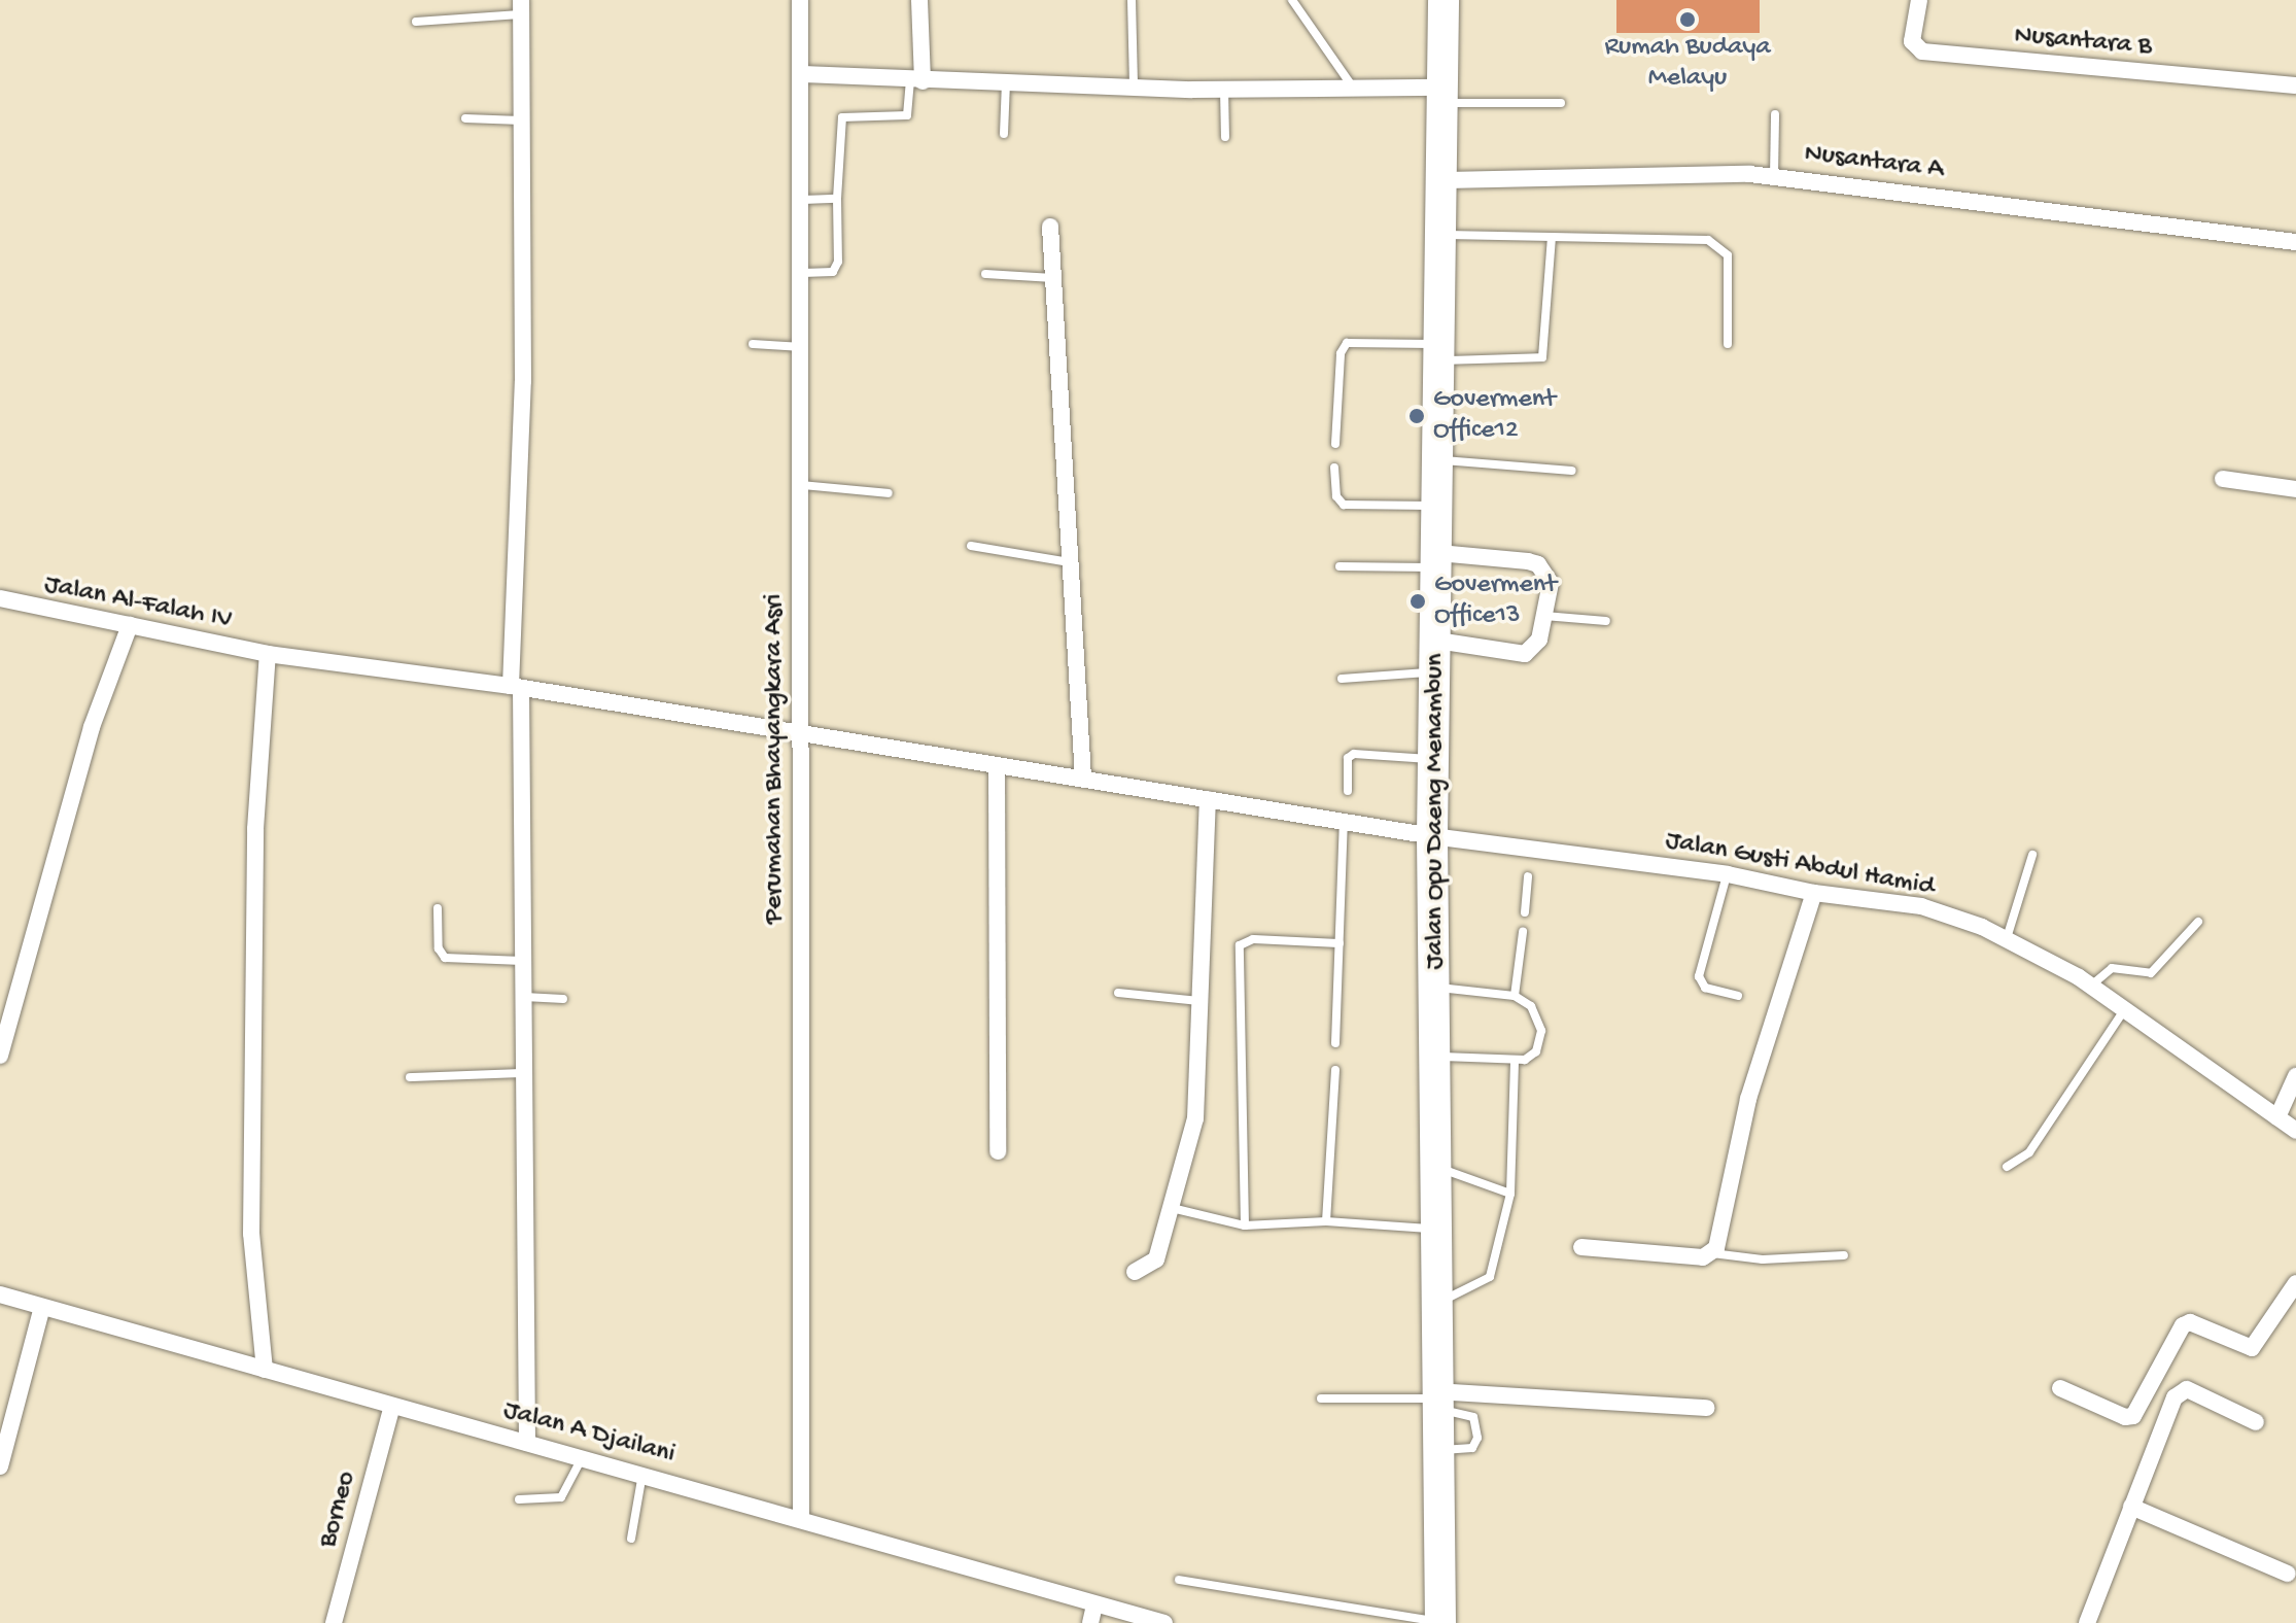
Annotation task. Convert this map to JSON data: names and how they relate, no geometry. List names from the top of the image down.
{
  "streets": {
    "highway": ["Jalan Opu Daeng Menambun"],
    "street": [
      "Nusantara B",
      "Nusantara A",
      "Jalan Al-Falah IV",
      "Perumahan Bhayangkara Asri",
      "Jalan Gusti Abdul Hamid",
      "Jalan A Djailani",
      "Borneo"
    ]
  },
  "crossings": [
    ["Nusantara A", "Jalan Opu Daeng Menambun"],
    ["Jalan Al-Falah IV", "Perumahan Bhayangkara Asri"],
    ["Jalan Al-Falah IV", "Jalan Gusti Abdul Hamid"],
    ["Perumahan Bhayangkara Asri", "Jalan Gusti Abdul Hamid"],
    ["Perumahan Bhayangkara Asri", "Jalan A Djailani"],
    ["Jalan Opu Daeng Menambun", "Jalan Gusti Abdul Hamid"],
    ["Jalan A Djailani", "Borneo"]
  ],
  "places": ["Rumah Budaya Melayu", "Goverment Office12", "Goverment Office13"]
}
